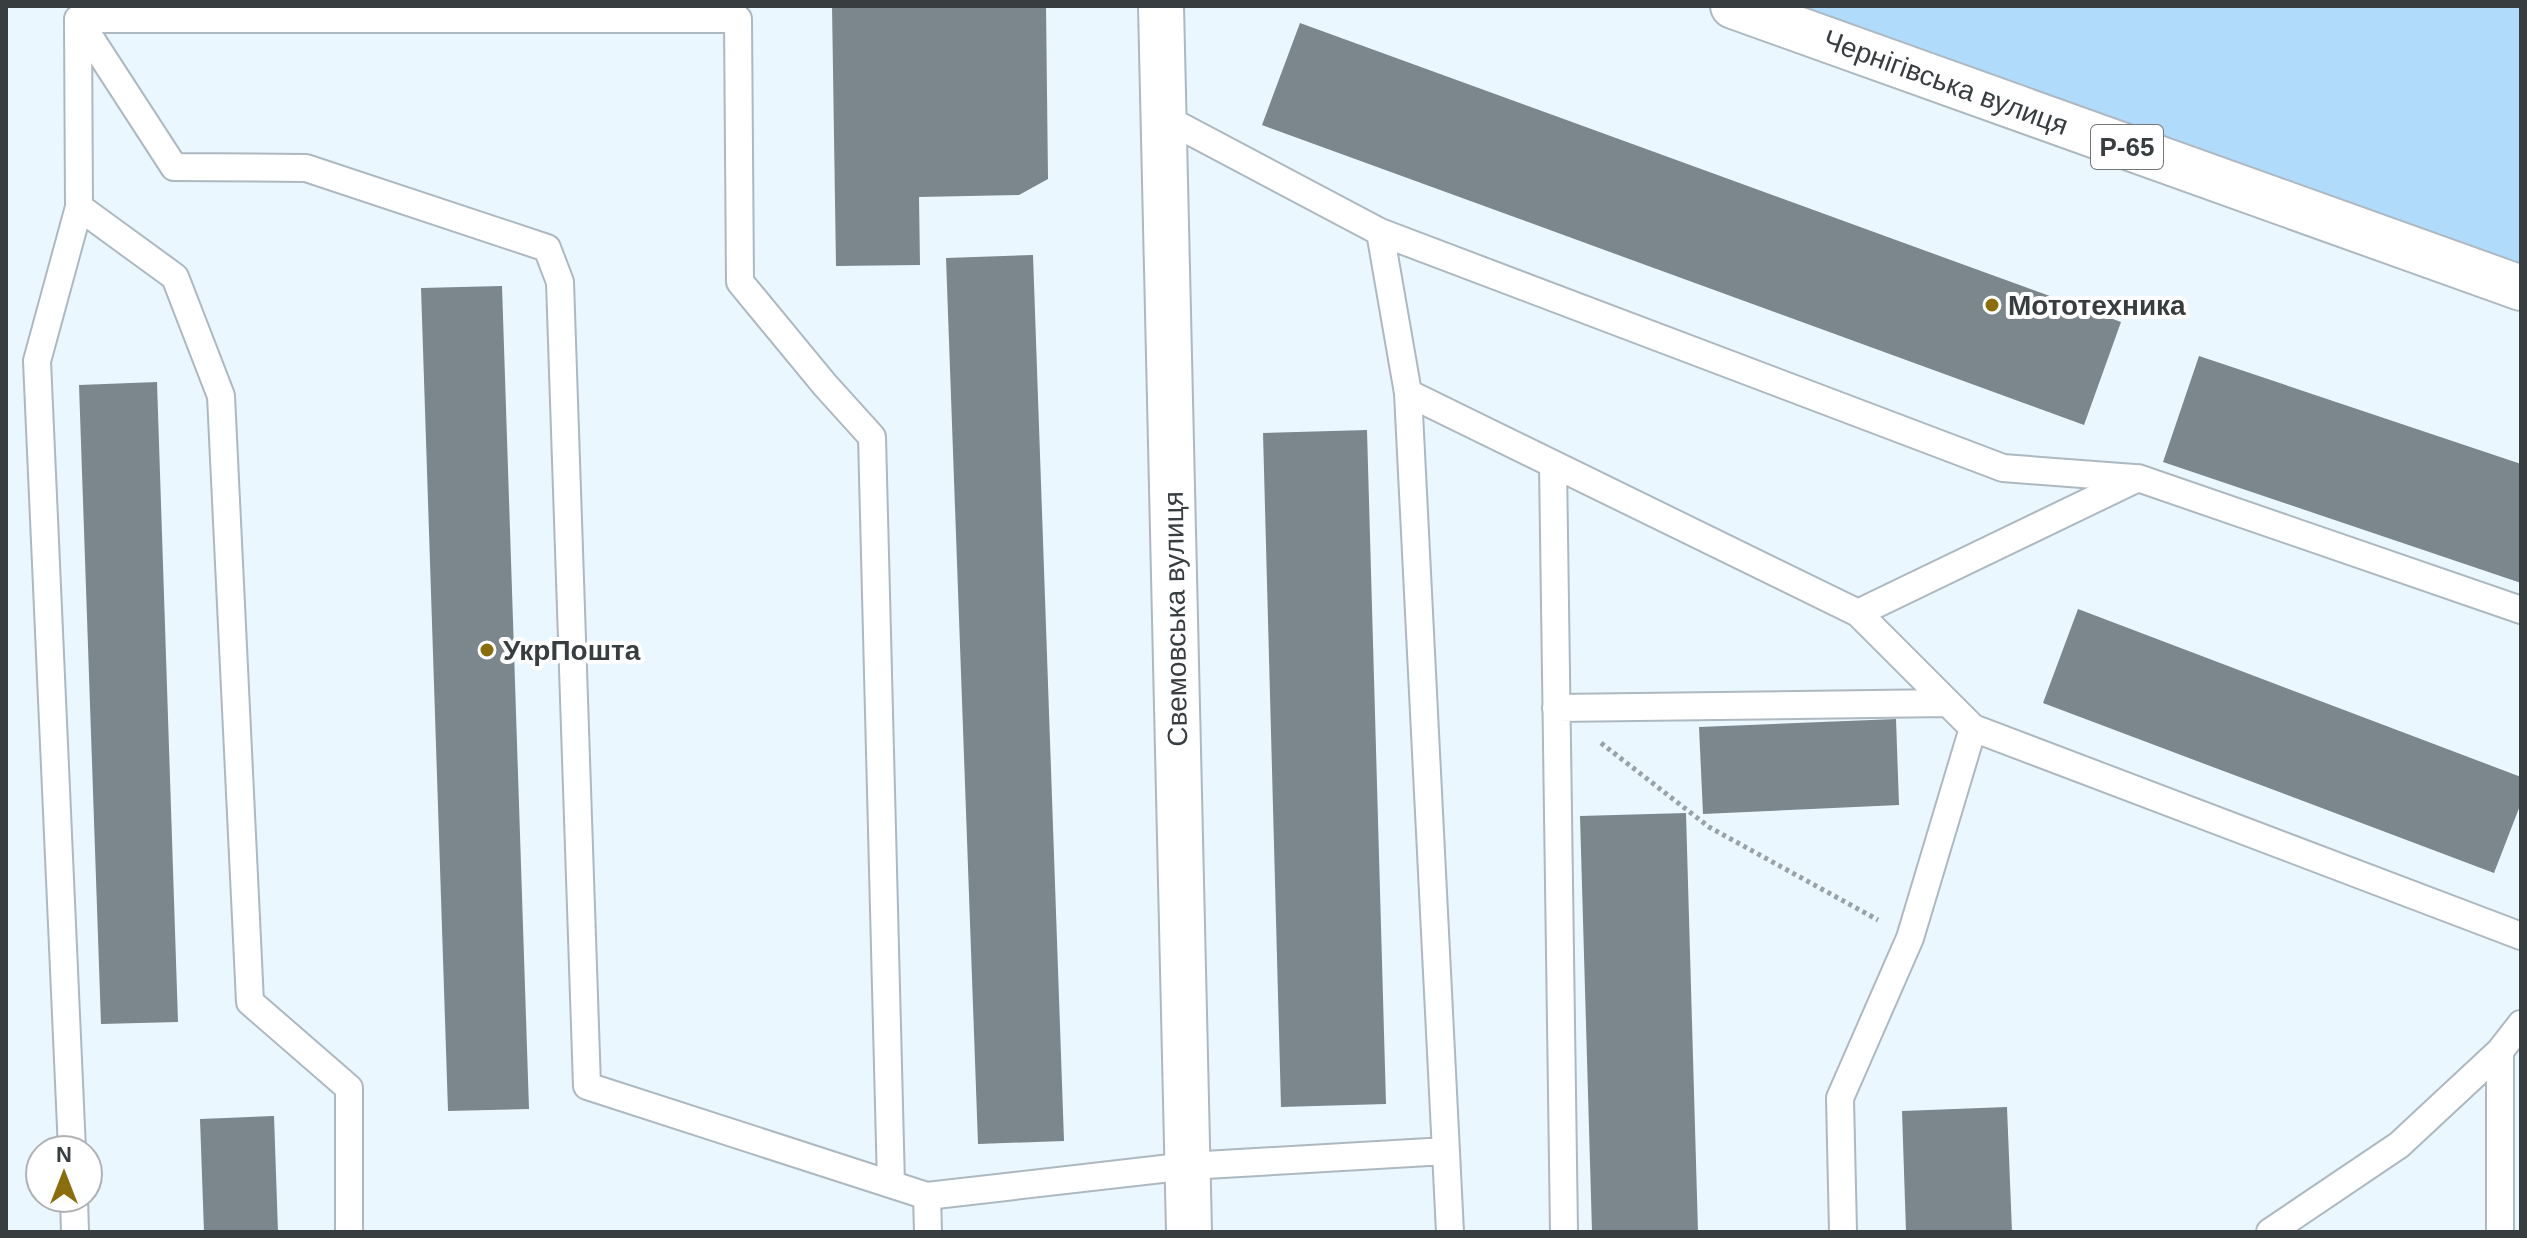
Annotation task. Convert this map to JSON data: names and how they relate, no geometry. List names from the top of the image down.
{
  "streets": {
    "street": ["Чернігівська вулиця", "Р-65", "Свемовська вулиця"]
  },
  "places": ["Мототехника", "УкрПошта"],
  "north": "top"
}
